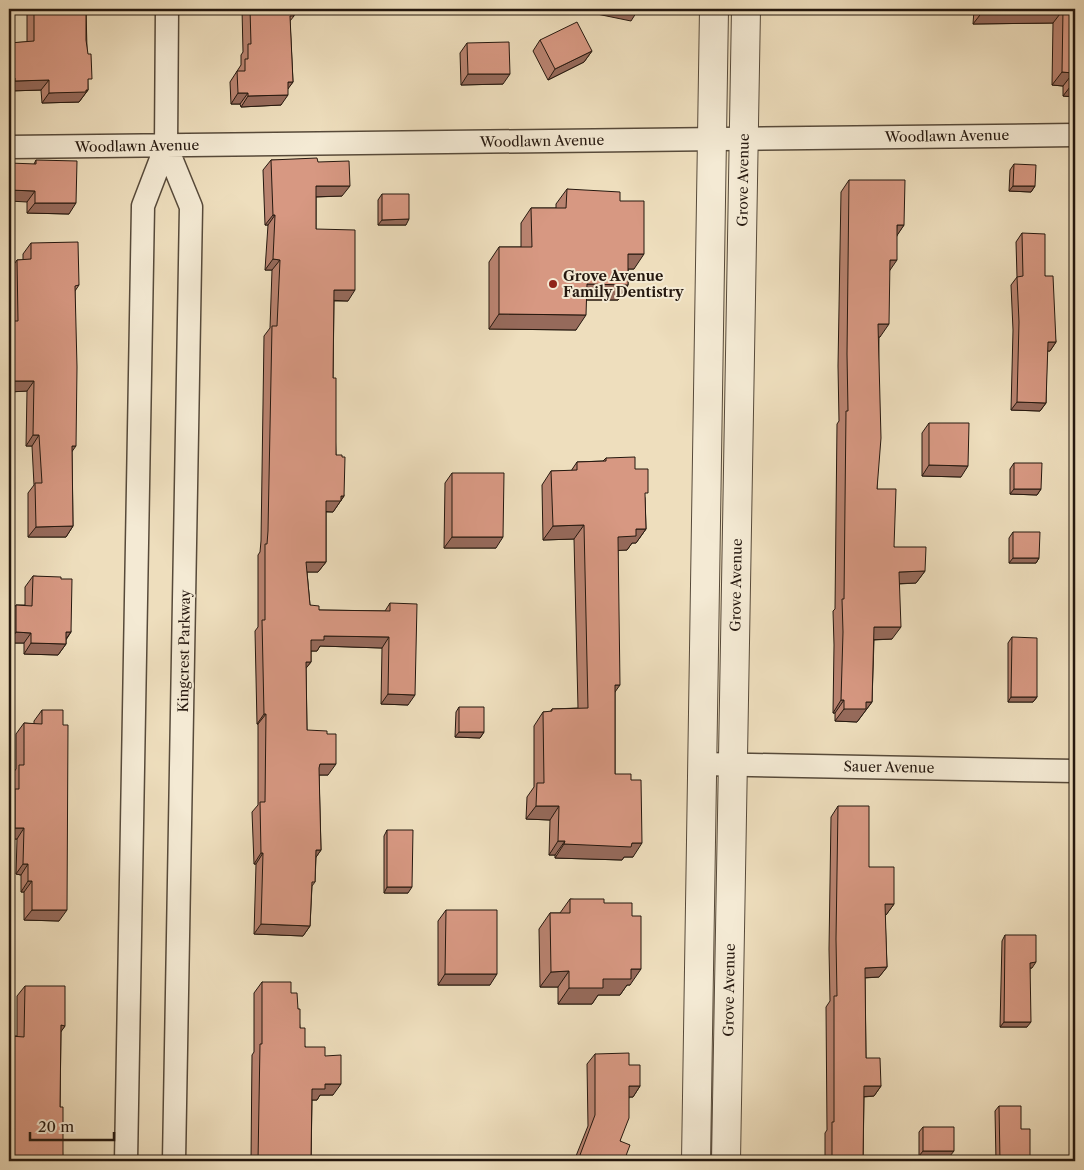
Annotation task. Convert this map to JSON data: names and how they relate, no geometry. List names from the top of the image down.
{
  "streets": {
    "street": [
      "Woodlawn Avenue",
      "Grove Avenue",
      "Kingcrest Parkway",
      "Sauer Avenue"
    ]
  },
  "crossings": [
    ["Woodlawn Avenue", "Grove Avenue"],
    ["Woodlawn Avenue", "Kingcrest Parkway"],
    ["Grove Avenue", "Sauer Avenue"]
  ],
  "places": ["Grove Avenue Family Dentistry"],
  "scale_bar": "20 m"
}
